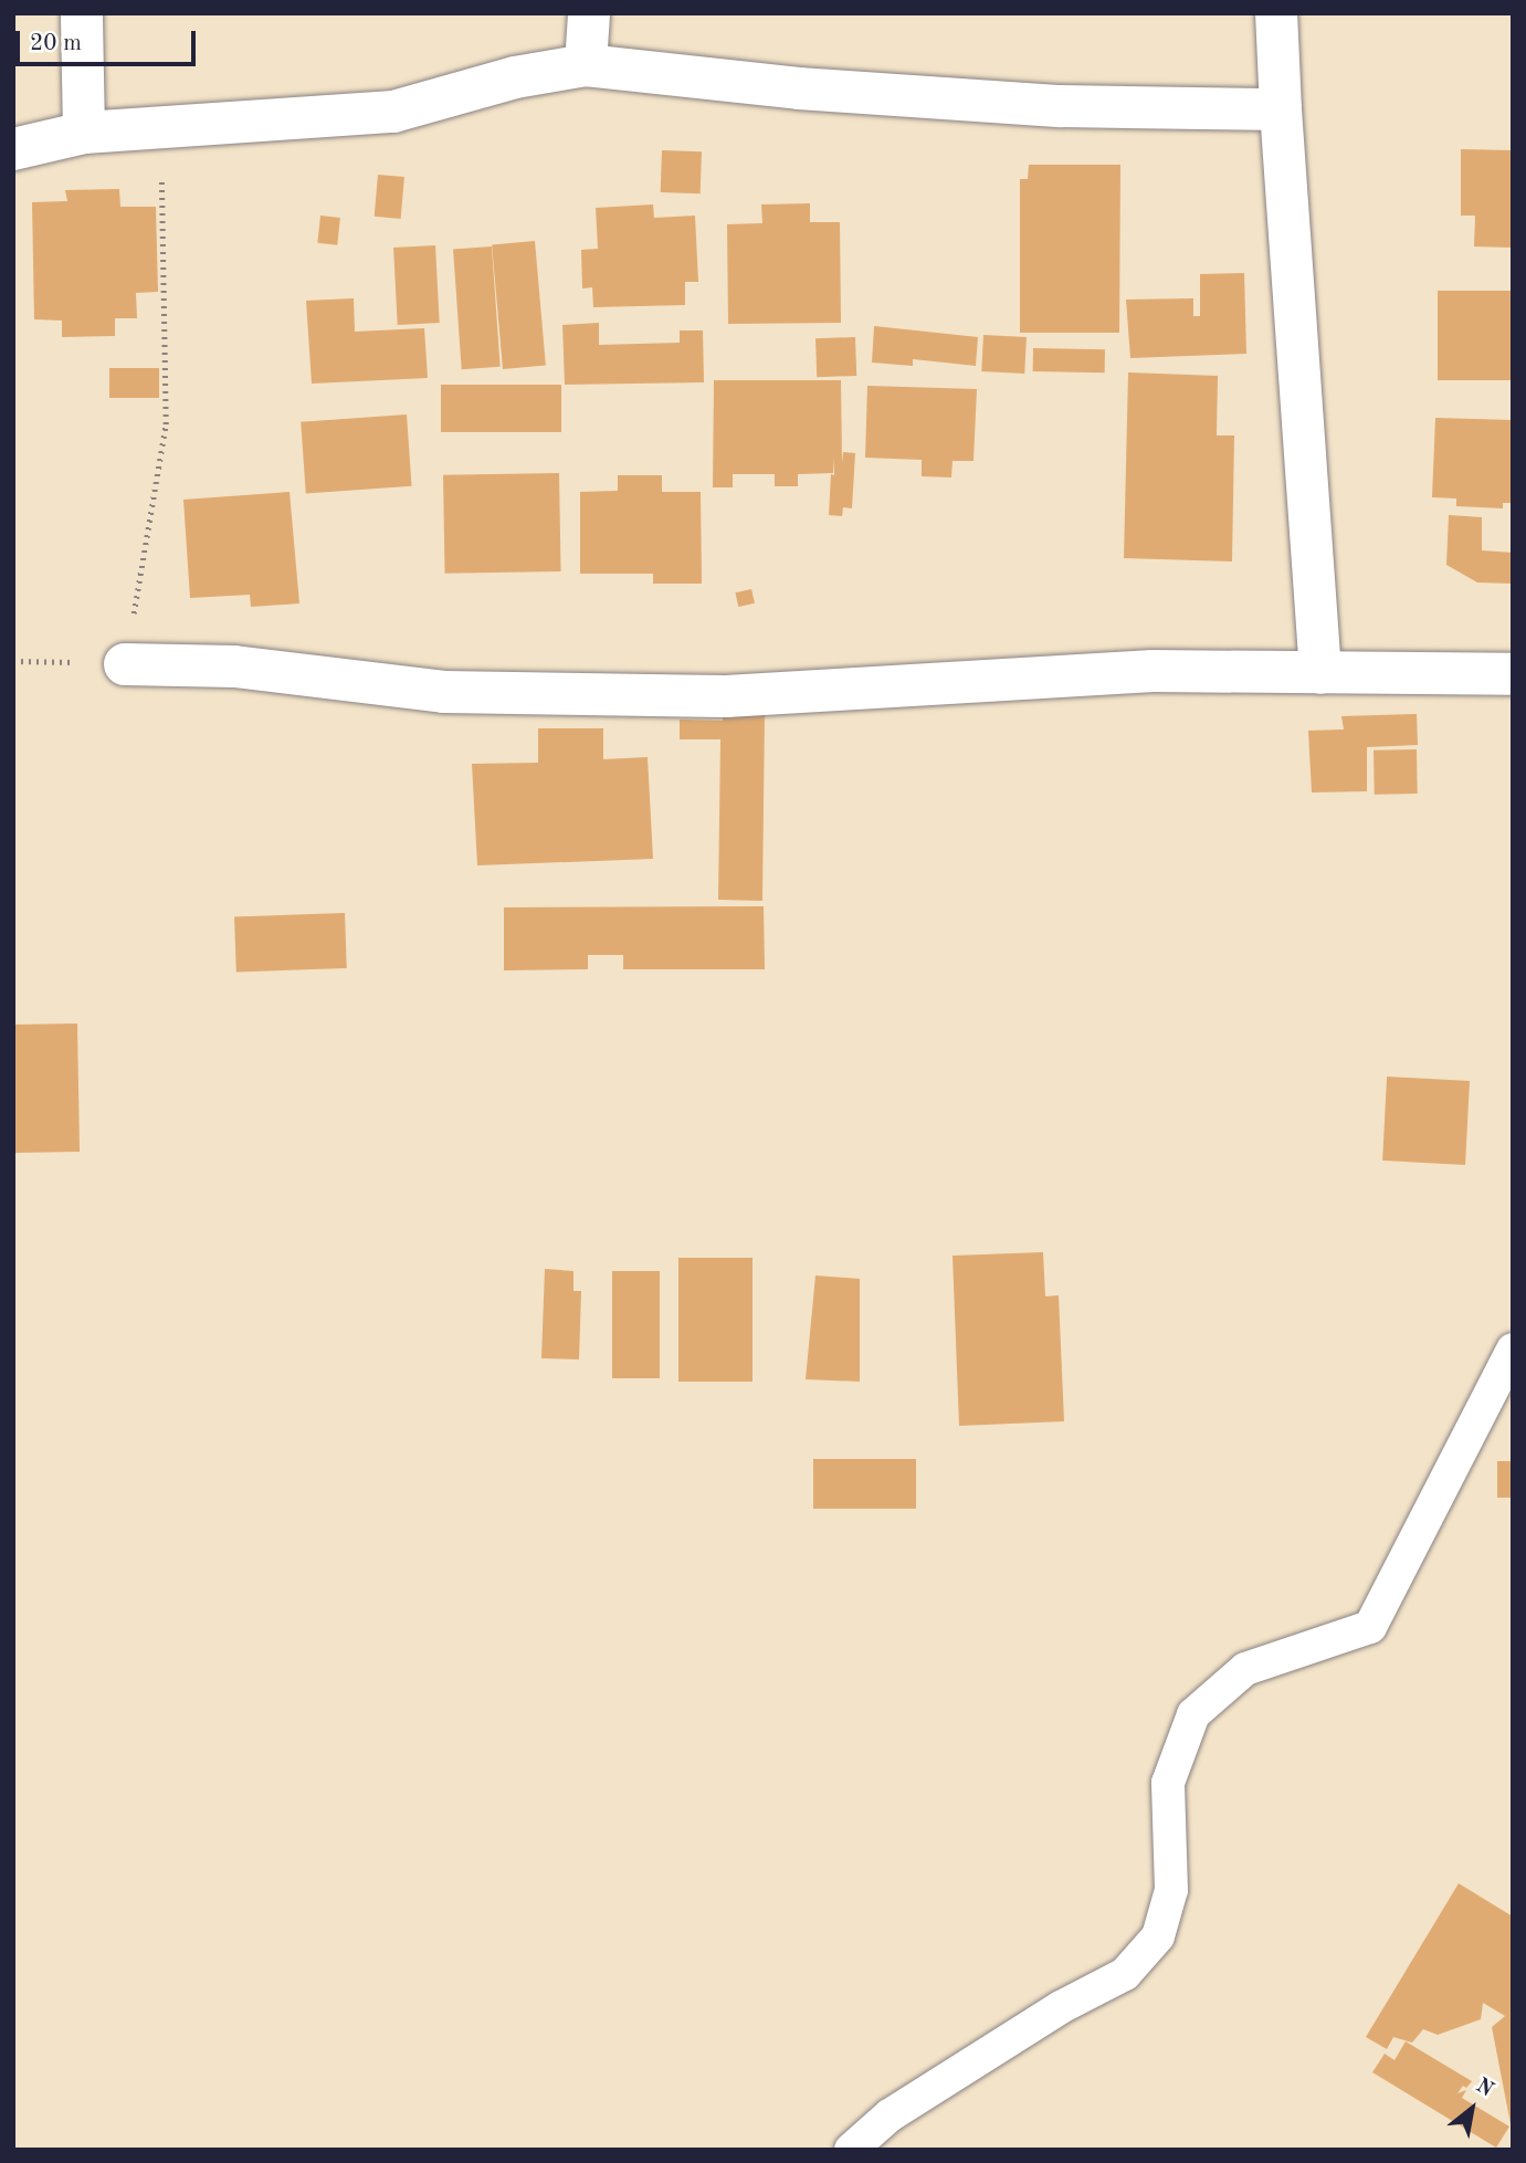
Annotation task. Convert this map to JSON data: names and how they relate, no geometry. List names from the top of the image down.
{
  "scale_bar": "20 m",
  "north": "top right"
}
